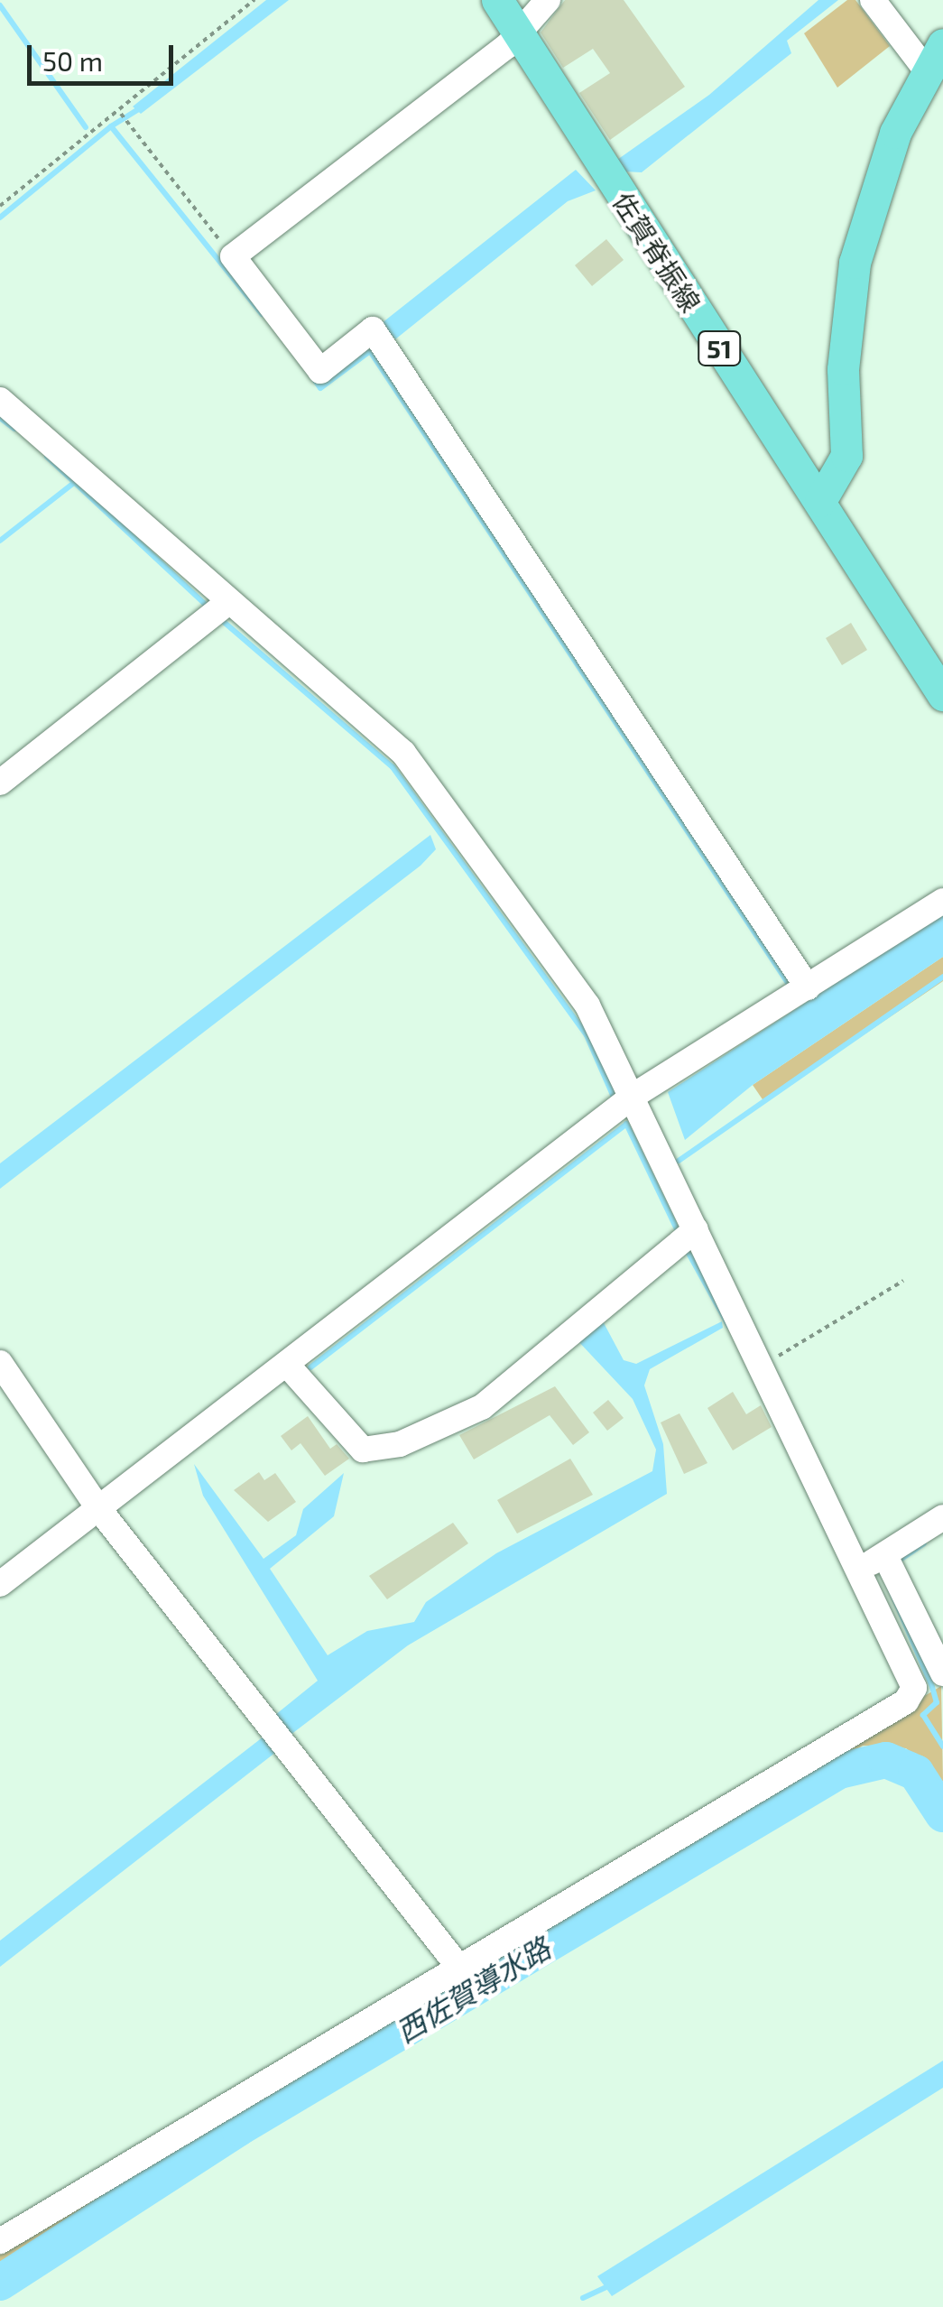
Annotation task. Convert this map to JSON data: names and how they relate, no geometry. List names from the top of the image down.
{
  "streets": {
    "main road": ["佐賀脊振線", "51"]
  },
  "water": ["西佐賀導水路"],
  "scale_bar": "50 m"
}
